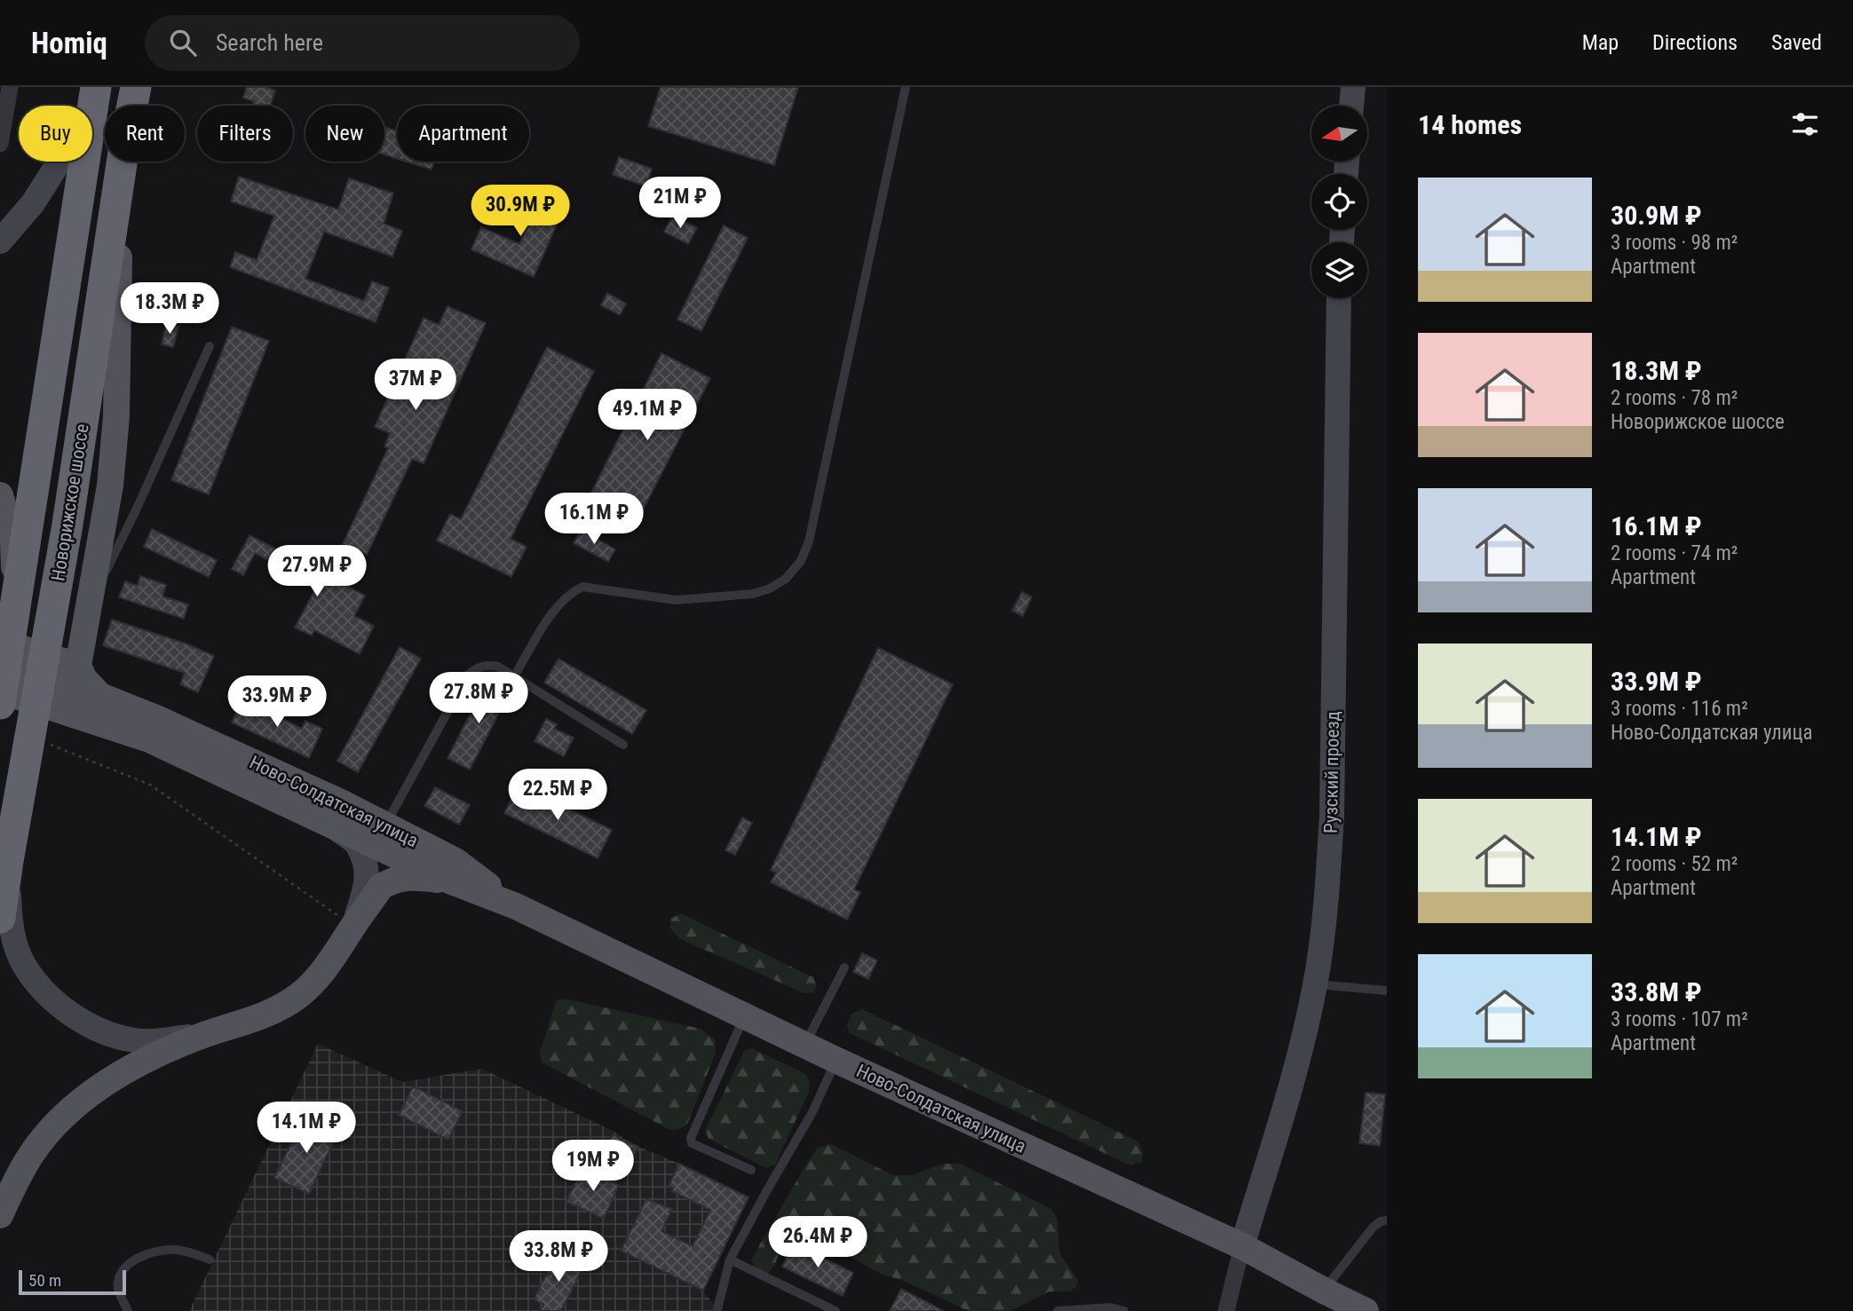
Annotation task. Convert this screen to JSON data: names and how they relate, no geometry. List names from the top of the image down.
{
  "streets": {
    "highway": ["Новорижское шоссе"],
    "main road": ["Ново-Солдатская улица"],
    "street": ["Рузский проезд"]
  },
  "crossings": [
    ["Рузский проезд", "Ново-Солдатская улица"]
  ],
  "scale_bar": "50 m",
  "north": "left",
  "page": {
    "header": "Homiq",
    "search": "Search here",
    "nav": ["Map", "Directions", "Saved"],
    "heading": "14 homes",
    "chip": [
      "Buy",
      "Rent",
      "Filters",
      "New",
      "Apartment"
    ],
    "list": [
      {
        "name": "30.9M ₽",
        "note": "3 rooms · 98 m² · Apartment"
      },
      {
        "name": "18.3M ₽",
        "note": "2 rooms · 78 m² · Новорижское шоссе"
      },
      {
        "name": "16.1M ₽",
        "note": "2 rooms · 74 m² · Apartment"
      },
      {
        "name": "33.9M ₽",
        "note": "3 rooms · 116 m² · Ново-Солдатская улица"
      },
      {
        "name": "14.1M ₽",
        "note": "2 rooms · 52 m² · Apartment"
      },
      {
        "name": "33.8M ₽",
        "note": "3 rooms · 107 m² · Apartment"
      }
    ],
    "price": [
      "21M ₽",
      "30.9M ₽",
      "18.3M ₽",
      "37M ₽",
      "49.1M ₽",
      "16.1M ₽",
      "27.9M ₽",
      "27.8M ₽",
      "33.9M ₽",
      "22.5M ₽",
      "14.1M ₽",
      "19M ₽",
      "26.4M ₽",
      "33.8M ₽"
    ],
    "scale": "50 m"
  }
}
